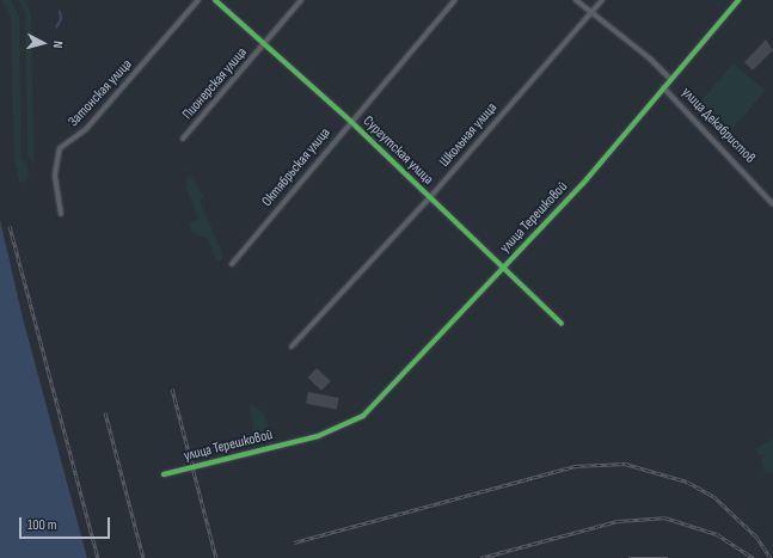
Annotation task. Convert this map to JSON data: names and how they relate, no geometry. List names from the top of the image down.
{
  "streets": {
    "street": [
      "Пионерская улица",
      "Затонская улица",
      "улица Декабристов",
      "Школьная улица",
      "Сургутская улица",
      "Октябрьская улица",
      "улица Терешковой"
    ]
  },
  "crossings": [
    ["Пионерская улица", "Сургутская улица"],
    ["улица Декабристов", "Школьная улица"],
    ["улица Декабристов", "улица Терешковой"],
    ["Школьная улица", "Сургутская улица"],
    ["Сургутская улица", "Октябрьская улица"],
    ["Сургутская улица", "улица Терешковой"]
  ],
  "scale_bar": "100 m",
  "north": "right"
}
